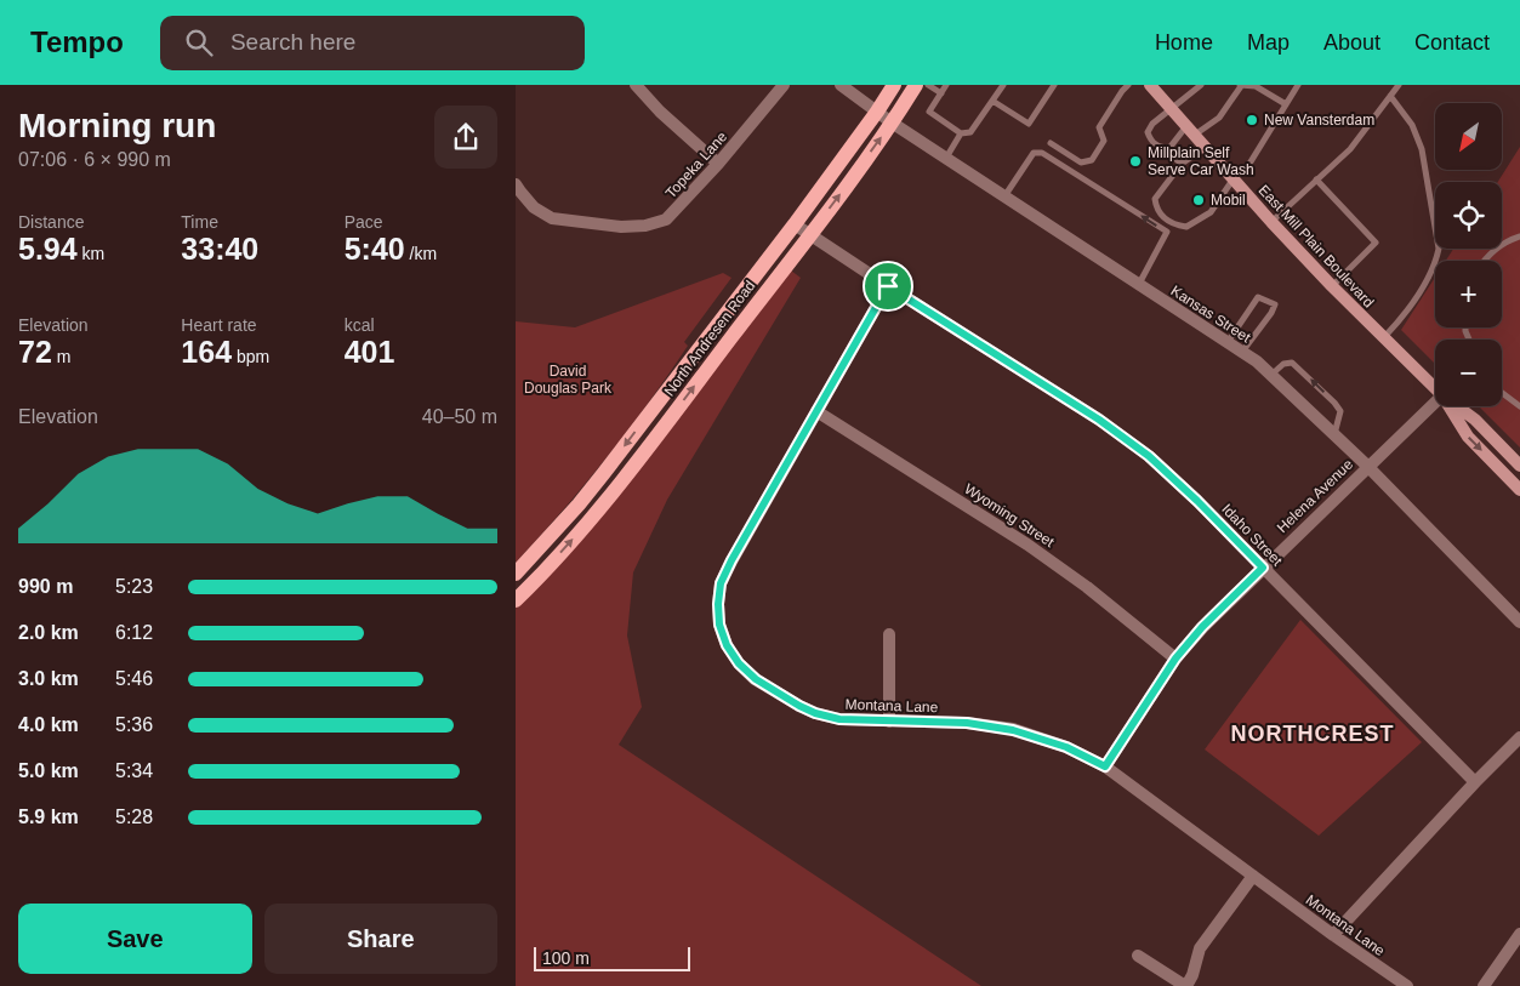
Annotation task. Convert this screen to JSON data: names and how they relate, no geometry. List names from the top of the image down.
{
  "streets": {
    "main road": ["East Mill Plain Boulevard", "North Andresen Road"],
    "street": [
      "Topeka Lane",
      "Kansas Street",
      "Helena Avenue",
      "Wyoming Street",
      "Idaho Street",
      "Montana Lane"
    ]
  },
  "crossings": [
    ["Kansas Street", "North Andresen Road"],
    ["Kansas Street", "Helena Avenue"],
    ["North Andresen Road", "Idaho Street"],
    ["Helena Avenue", "Wyoming Street"],
    ["Helena Avenue", "Idaho Street"],
    ["Helena Avenue", "Montana Lane"],
    ["Wyoming Street", "Montana Lane"],
    ["Idaho Street", "Montana Lane"]
  ],
  "districts": ["NORTHCREST"],
  "parks": ["David Douglas Park"],
  "places": ["New Vansterdam", "Millplain Self Serve Car Wash", "Mobil"],
  "scale_bar": "100 m",
  "north": "bottom left",
  "page": {
    "header": "Tempo",
    "search": "Search here",
    "nav": [
      "Home",
      "Map",
      "About",
      "Contact"
    ],
    "heading": ["Morning run", "07:06 · 6 × 990 m"],
    "map_buttons": ["+", "−"],
    "stats": [
      ["Distance", "5.94 km"],
      ["Time", "33:40"],
      ["Pace", "5:40 /km"],
      ["Elevation", "72 m"],
      ["Heart rate", "164 bpm"],
      ["kcal", "401"]
    ],
    "chart": ["Elevation", "40–50 m"],
    "list": [
      {
        "name": "990 m",
        "note": "5:23"
      },
      {
        "name": "2.0 km",
        "note": "6:12"
      },
      {
        "name": "3.0 km",
        "note": "5:46"
      },
      {
        "name": "4.0 km",
        "note": "5:36"
      },
      {
        "name": "5.0 km",
        "note": "5:34"
      },
      {
        "name": "5.9 km",
        "note": "5:28"
      }
    ],
    "buttons": ["Save", "Share"],
    "scale": "100 m"
  }
}
